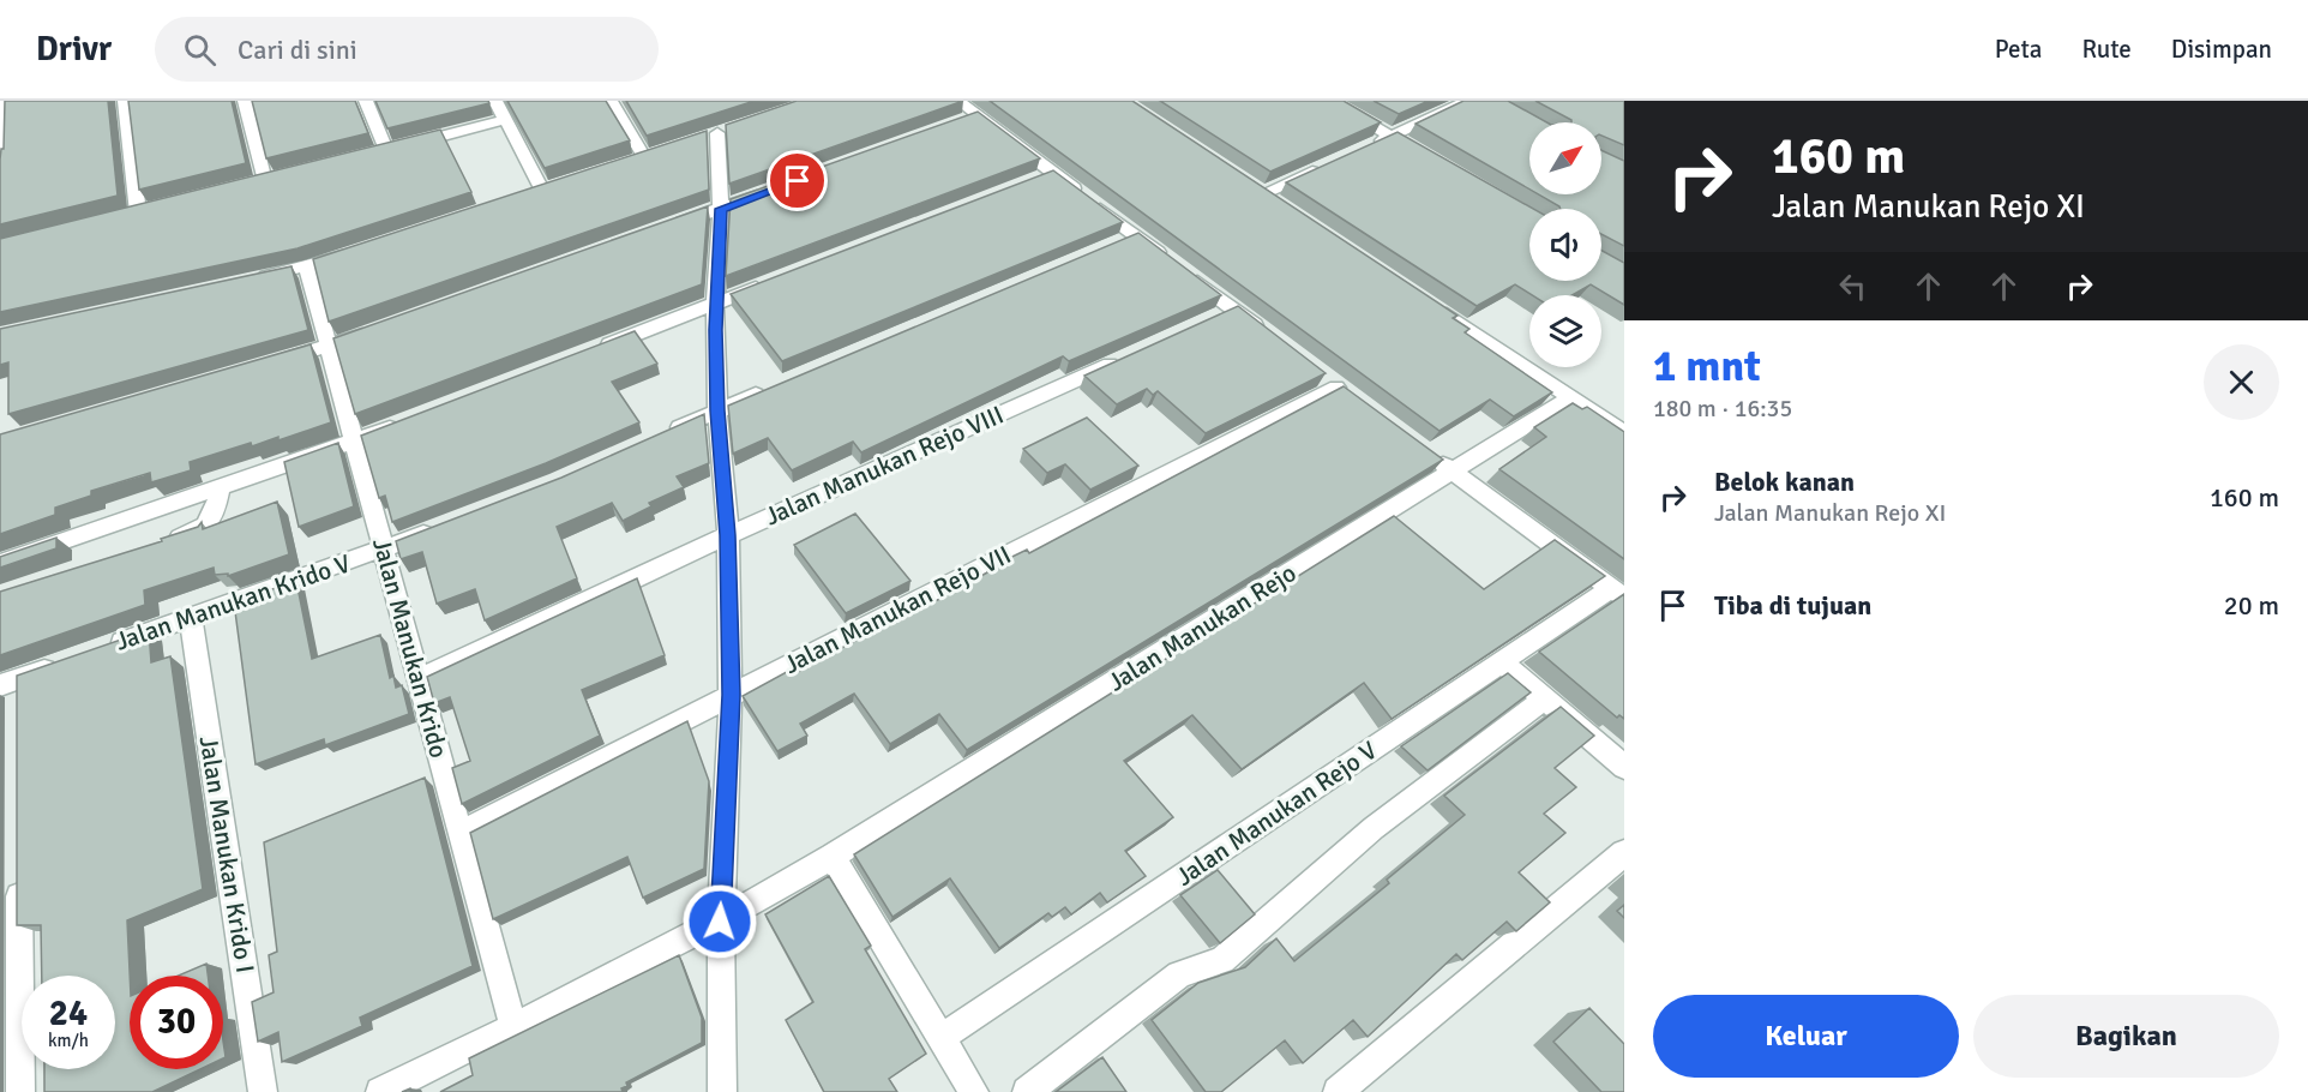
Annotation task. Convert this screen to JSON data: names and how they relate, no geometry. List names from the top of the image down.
{
  "streets": {
    "street": [
      "Jalan Manukan Rejo VIII",
      "Jalan Manukan Krido V",
      "Jalan Manukan Rejo VII",
      "Jalan Manukan Rejo",
      "Jalan Manukan Krido",
      "Jalan Manukan Rejo V",
      "Jalan Manukan Krido I"
    ]
  },
  "crossings": [
    ["Jalan Manukan Rejo VIII", "Jalan Manukan Krido"],
    ["Jalan Manukan Krido V", "Jalan Manukan Krido"],
    ["Jalan Manukan Krido V", "Jalan Manukan Krido I"],
    ["Jalan Manukan Rejo VII", "Jalan Manukan Krido"],
    ["Jalan Manukan Rejo", "Jalan Manukan Krido"]
  ],
  "north": "top right",
  "page": {
    "header": "Drivr",
    "search": "Cari di sini",
    "nav": ["Peta", "Rute", "Disimpan"],
    "turn": ["160 m", "Jalan Manukan Rejo XI"],
    "heading": ["1 mnt", "180 m · 16:35"],
    "list": [
      {
        "name": "Belok kanan",
        "note": "Jalan Manukan Rejo XI",
        "value": "160 m"
      },
      {
        "name": "Tiba di tujuan",
        "value": "20 m"
      }
    ],
    "speed": "24 km/h",
    "limit": "30",
    "buttons": ["Keluar", "Bagikan"]
  }
}
